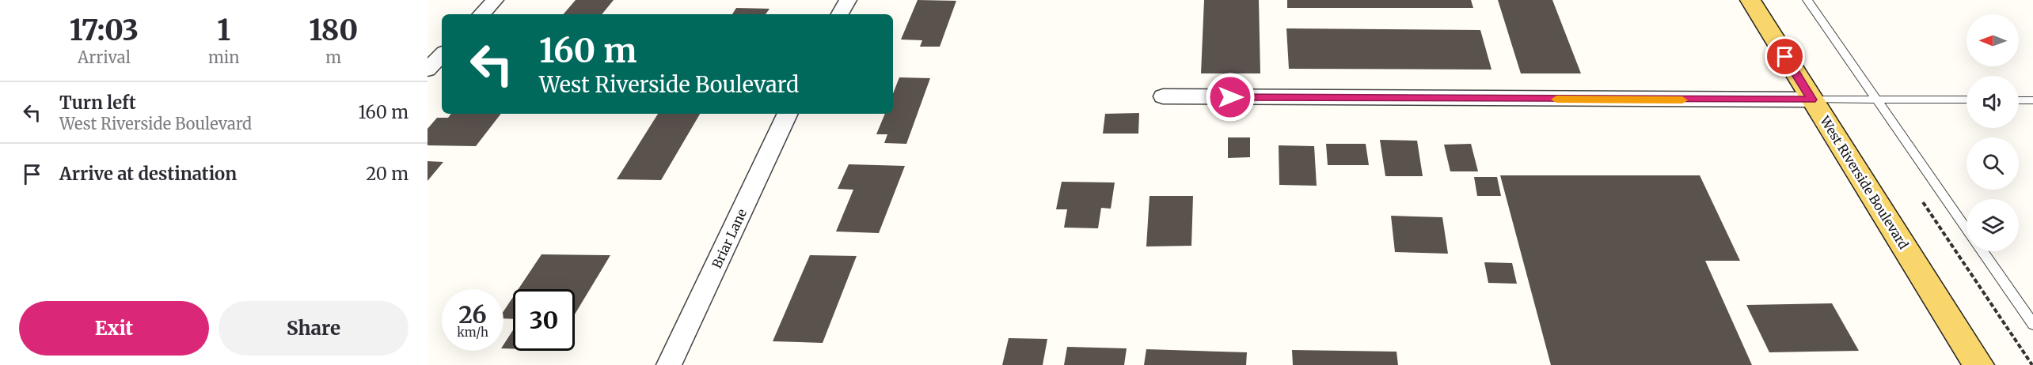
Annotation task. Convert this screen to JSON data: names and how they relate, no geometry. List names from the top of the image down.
{
  "streets": {
    "main road": ["West Riverside Boulevard"],
    "street": ["Briar Lane"]
  },
  "north": "left",
  "page": {
    "eta": [
      "17:03",
      "Arrival",
      "1",
      "min",
      "180",
      "m"
    ],
    "turn": ["160 m", "West Riverside Boulevard"],
    "list": [
      {
        "name": "Turn left",
        "note": "West Riverside Boulevard",
        "value": "160 m"
      },
      {
        "name": "Arrive at destination",
        "value": "20 m"
      }
    ],
    "speed": "26 km/h",
    "limit": "30",
    "buttons": ["Exit", "Share"]
  }
}
